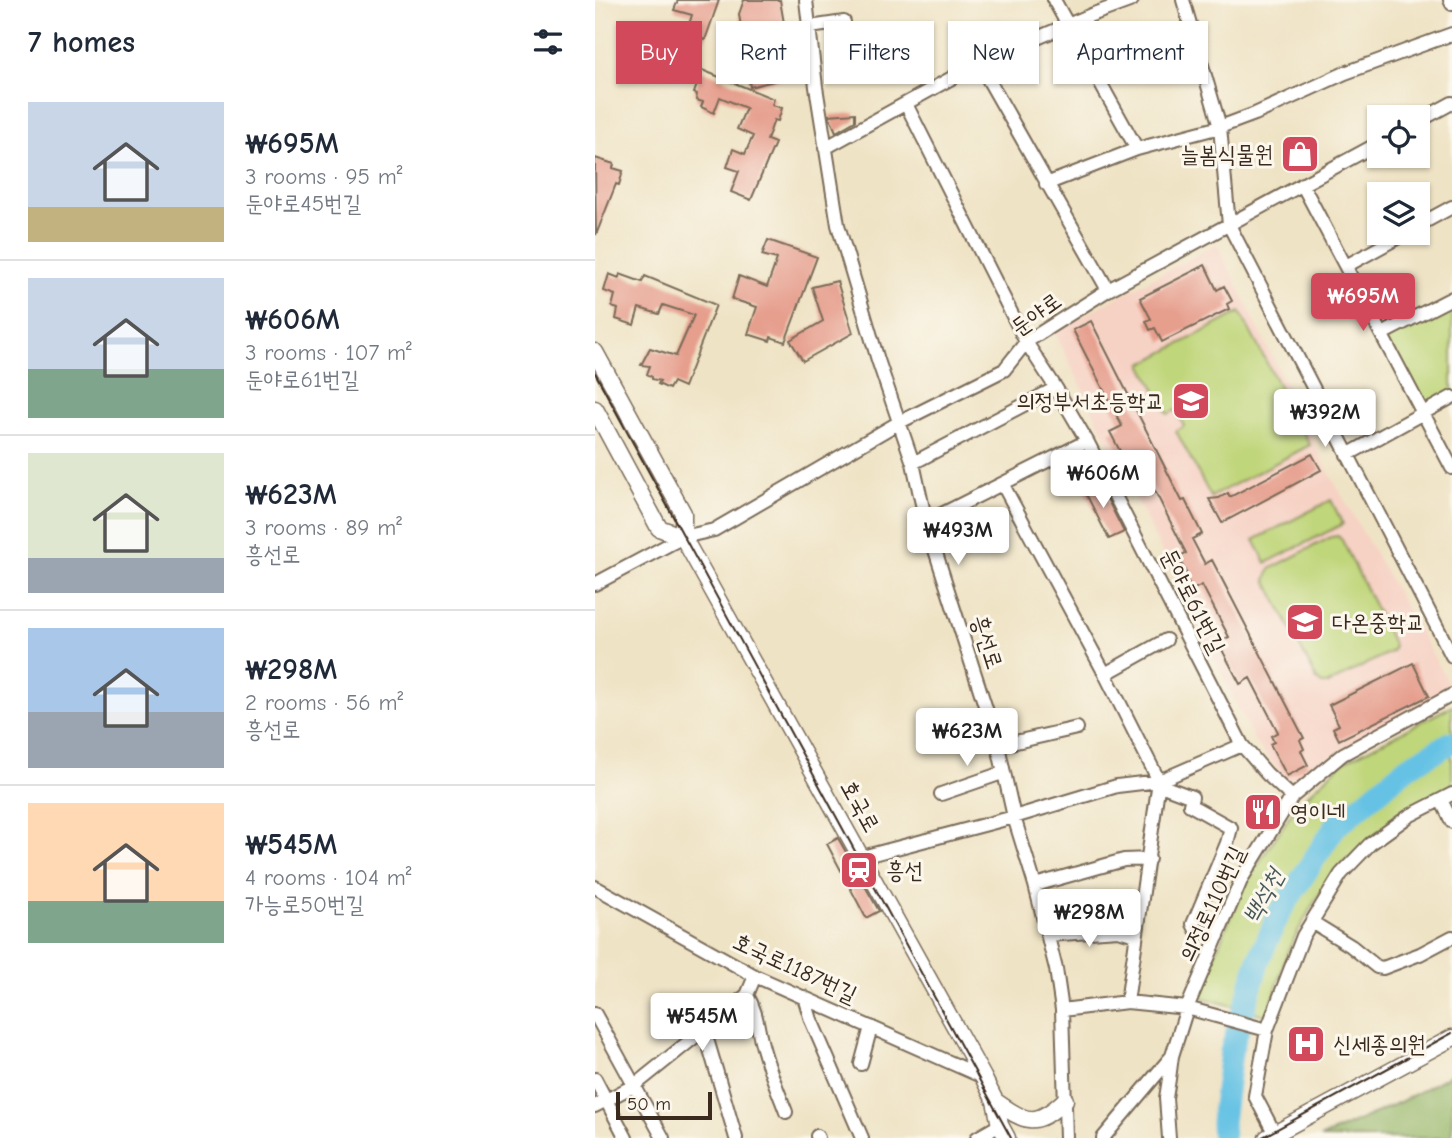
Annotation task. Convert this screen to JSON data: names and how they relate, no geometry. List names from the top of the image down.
{
  "streets": {
    "street": [
      "둔야로",
      "둔야로61번길",
      "흥선로",
      "호국로",
      "의정로110번길",
      "호국로1187번길"
    ]
  },
  "crossings": [
    ["둔야로", "둔야로61번길"],
    ["둔야로", "흥선로"],
    ["둔야로", "호국로"],
    ["둔야로61번길", "의정로110번길"],
    ["호국로", "호국로1187번길"]
  ],
  "water": ["백석천"],
  "places": {
    "shop": ["늘봄식물원"],
    "school or university": ["의정부서초등학교", "다온중학교"],
    "restaurant": ["영이네"],
    "station": ["흥선"],
    "hospital": ["신세종의원"]
  },
  "scale_bar": "50 m",
  "page": {
    "heading": "7 homes",
    "chip": [
      "Buy",
      "Rent",
      "Filters",
      "New",
      "Apartment"
    ],
    "list": [
      {
        "name": "₩695M",
        "note": "3 rooms · 95 m² · 둔야로45번길"
      },
      {
        "name": "₩606M",
        "note": "3 rooms · 107 m² · 둔야로61번길"
      },
      {
        "name": "₩623M",
        "note": "3 rooms · 89 m² · 흥선로"
      },
      {
        "name": "₩298M",
        "note": "2 rooms · 56 m² · 흥선로"
      },
      {
        "name": "₩545M",
        "note": "4 rooms · 104 m² · 가능로50번길"
      }
    ],
    "price": [
      "₩695M",
      "₩392M",
      "₩606M",
      "₩493M",
      "₩623M",
      "₩298M",
      "₩545M"
    ],
    "scale": "50 m"
  }
}
